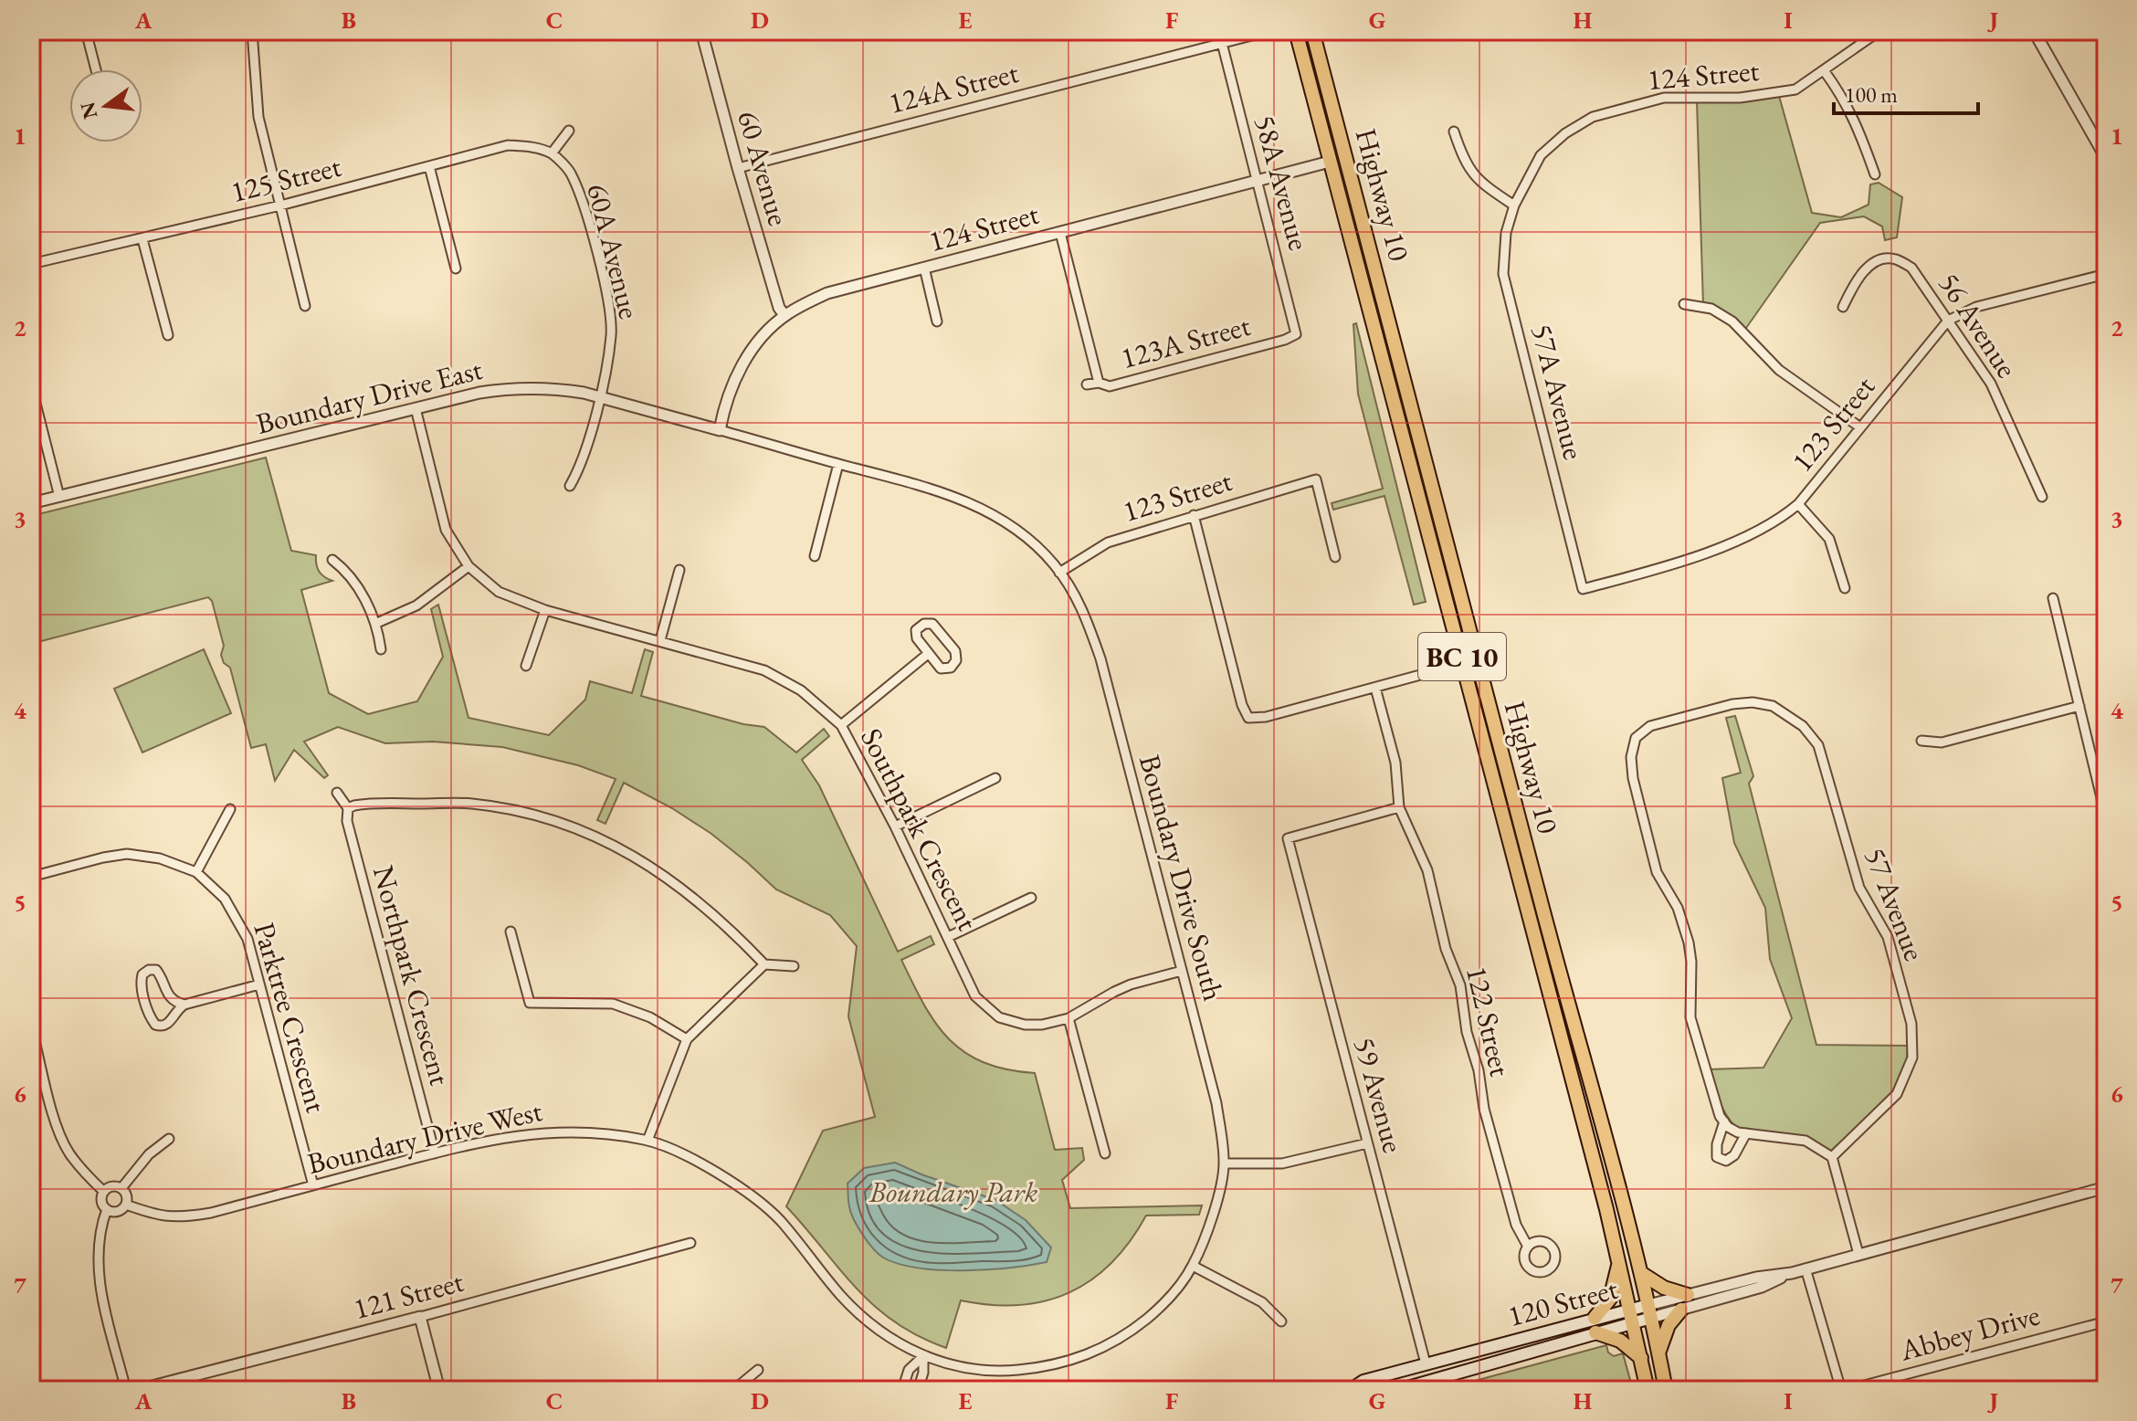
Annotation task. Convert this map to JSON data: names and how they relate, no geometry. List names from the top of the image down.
{
  "streets": {
    "highway": ["Highway 10", "BC 10"],
    "main road": ["120 Street"],
    "street": [
      "124 Street",
      "124A Street",
      "60 Avenue",
      "125 Street",
      "58A Avenue",
      "60A Avenue",
      "56 Avenue",
      "123A Street",
      "57A Avenue",
      "Boundary Drive East",
      "123 Street",
      "Southpark Crescent",
      "Boundary Drive South",
      "57 Avenue",
      "Northpark Crescent",
      "Parktree Crescent",
      "122 Street",
      "59 Avenue",
      "Boundary Drive West",
      "121 Street",
      "Abbey Drive"
    ]
  },
  "crossings": [
    ["124 Street", "60 Avenue"],
    ["124 Street", "58A Avenue"],
    ["124 Street", "Highway 10"],
    ["124 Street", "57A Avenue"],
    ["124 Street", "Boundary Drive East"],
    ["124 Street", "Boundary Drive South"],
    ["124A Street", "60 Avenue"],
    ["124A Street", "58A Avenue"],
    ["125 Street", "60A Avenue"],
    ["58A Avenue", "123A Street"],
    ["Highway 10", "120 Street"],
    ["60A Avenue", "Boundary Drive East"],
    ["56 Avenue", "123 Street"],
    ["57A Avenue", "123 Street"],
    ["Boundary Drive East", "Southpark Crescent"],
    ["Boundary Drive East", "Boundary Drive South"],
    ["123 Street", "Boundary Drive South"],
    ["Southpark Crescent", "Boundary Drive South"],
    ["Boundary Drive South", "Boundary Drive West"],
    ["Northpark Crescent", "Boundary Drive West"],
    ["Parktree Crescent", "Boundary Drive West"],
    ["122 Street", "59 Avenue"],
    ["59 Avenue", "120 Street"]
  ],
  "parks": ["Boundary Park"],
  "scale_bar": "100 m",
  "north": "left",
  "grid": {
    "columns": [
      "A",
      "B",
      "C",
      "D",
      "E",
      "F",
      "G",
      "H",
      "I",
      "J"
    ],
    "rows": [
      "1",
      "2",
      "3",
      "4",
      "5",
      "6",
      "7"
    ]
  }
}
